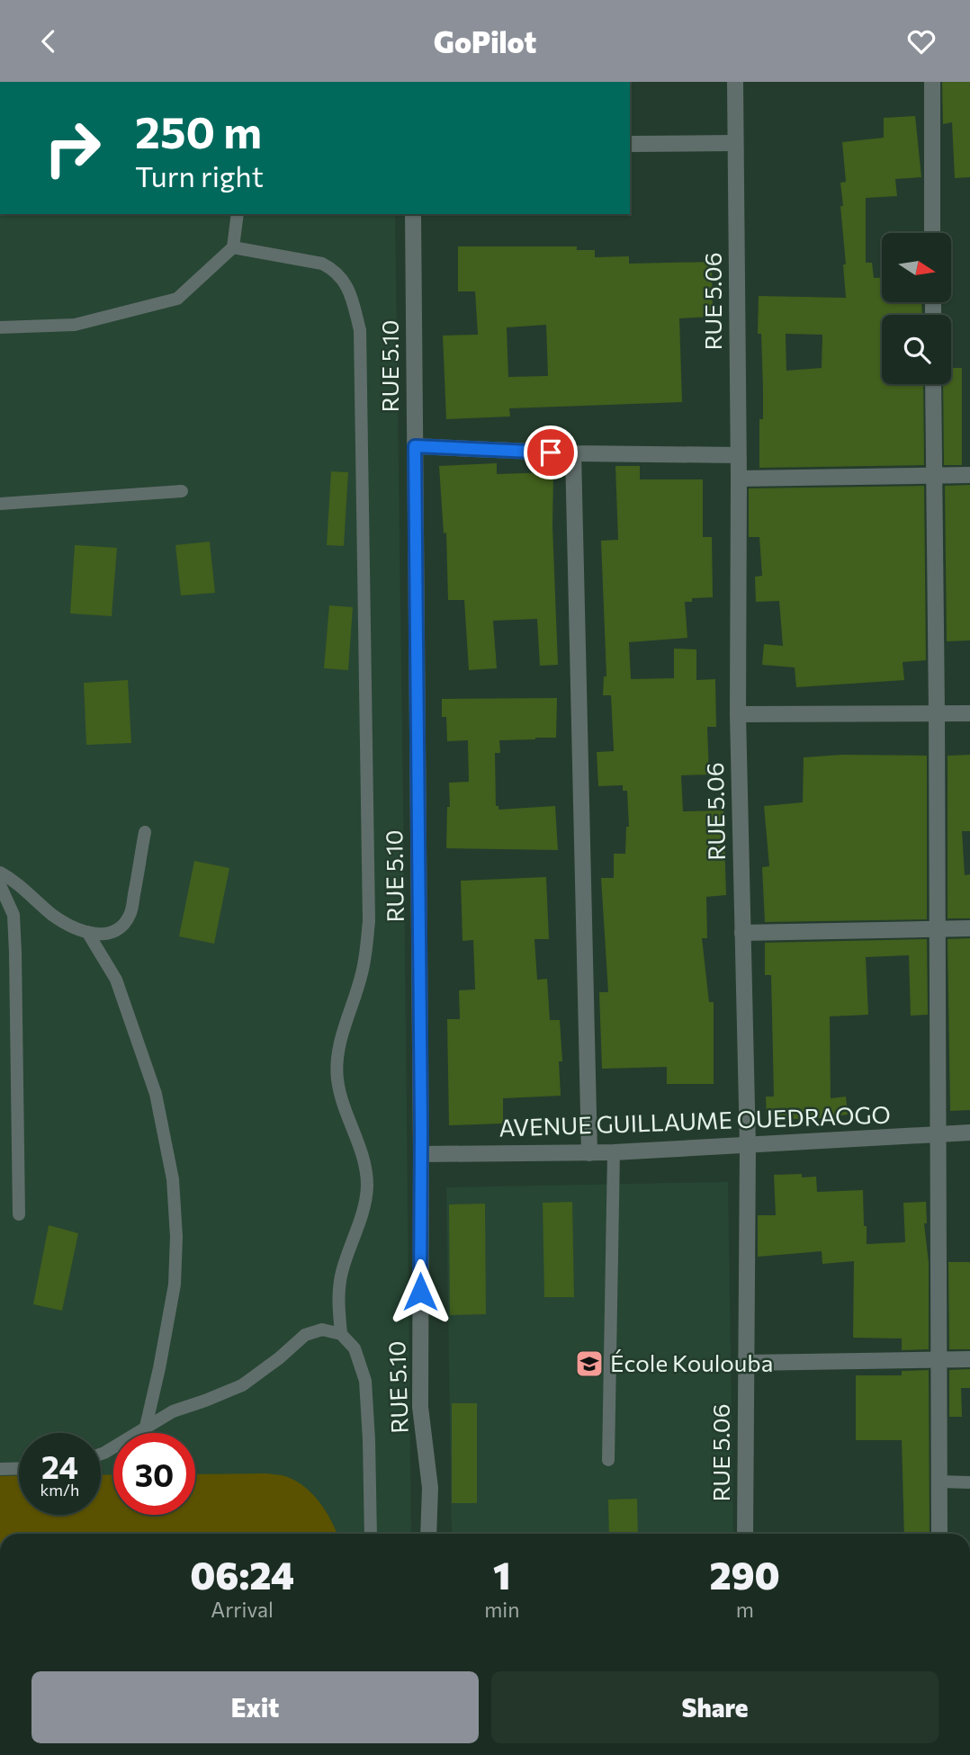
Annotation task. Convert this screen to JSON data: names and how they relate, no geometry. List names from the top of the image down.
{
  "streets": {
    "street": ["RUE 5.06", "RUE 5.10", "AVENUE GUILLAUME OUEDRAOGO"]
  },
  "crossings": [
    ["RUE 5.06", "AVENUE GUILLAUME OUEDRAOGO"],
    ["RUE 5.10", "AVENUE GUILLAUME OUEDRAOGO"]
  ],
  "places": {
    "school or university": ["École Koulouba"]
  },
  "north": "right",
  "page": {
    "header": "GoPilot",
    "turn": ["250 m", "Turn right"],
    "speed": "24 km/h",
    "limit": "30",
    "eta": [
      "06:24",
      "Arrival",
      "1",
      "min",
      "290",
      "m"
    ],
    "buttons": ["Exit", "Share"]
  }
}
